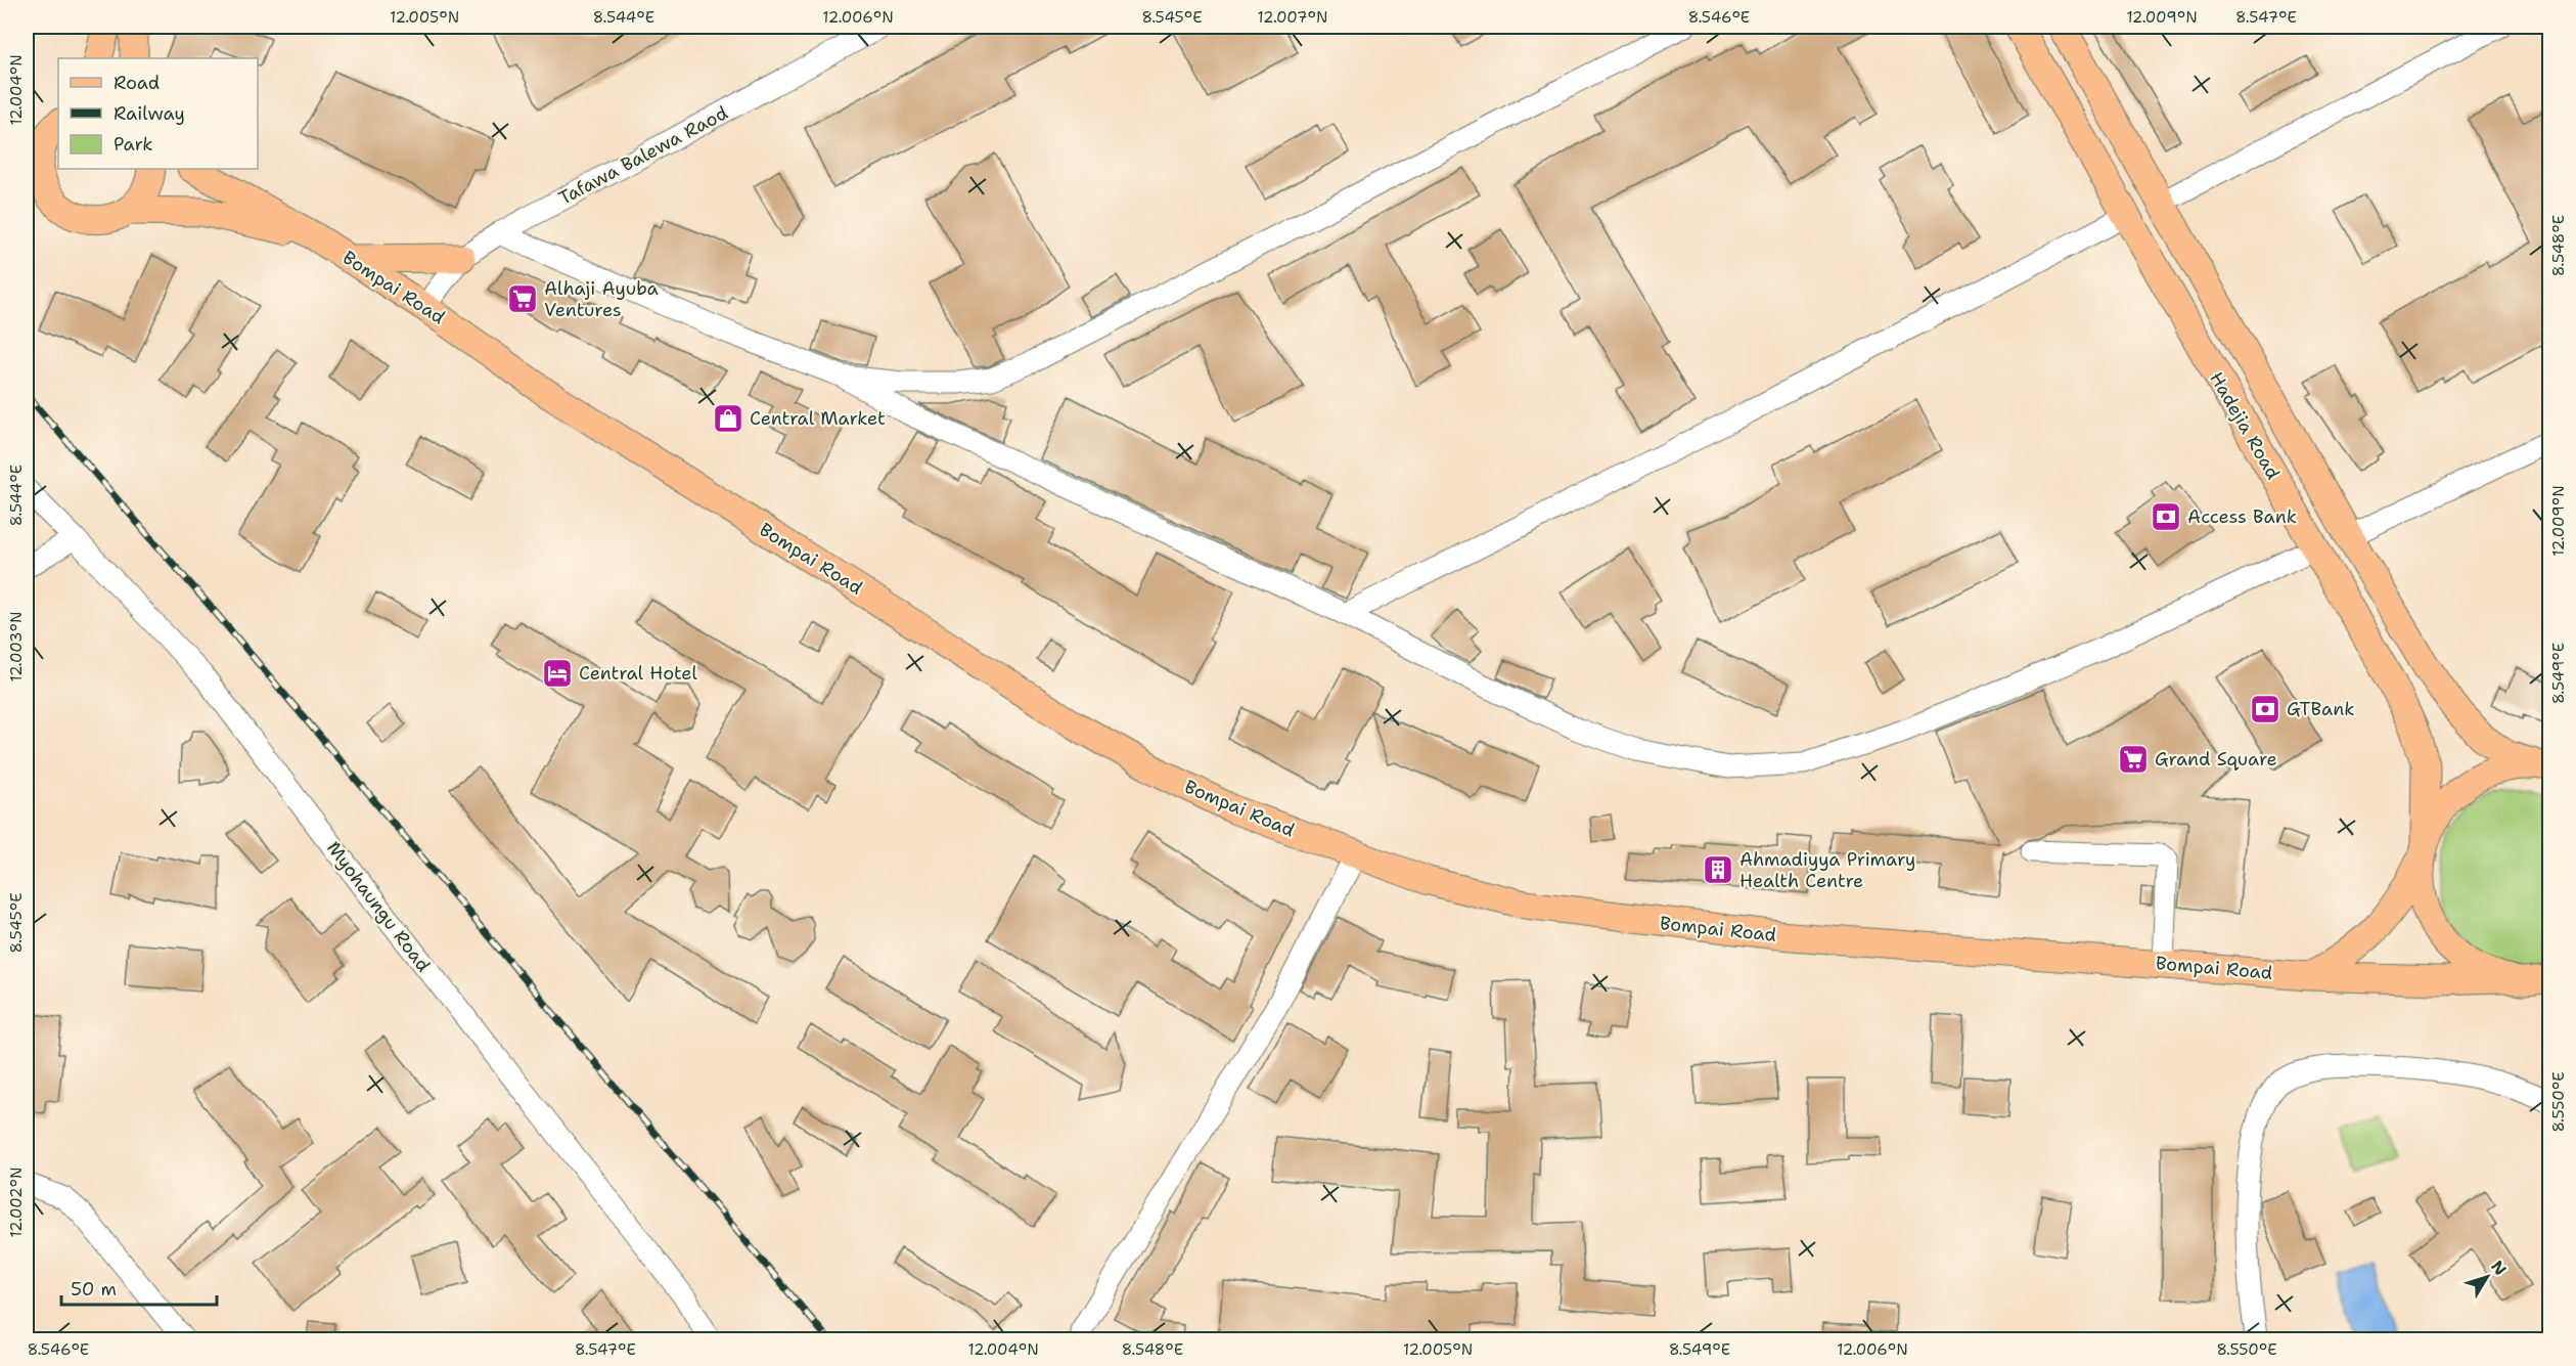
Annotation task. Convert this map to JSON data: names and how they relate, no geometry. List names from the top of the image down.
{
  "streets": {
    "main road": ["Bompai Road", "Hadejia Road"],
    "street": ["Tafawa Balewa Raod", "Myohaungu Road"]
  },
  "crossings": [
    ["Tafawa Balewa Raod", "Bompai Road"],
    ["Bompai Road", "Hadejia Road"]
  ],
  "places": {
    "supermarket": ["Alhaji Ayuba Ventures", "Grand Square"],
    "shop": ["Central Market"],
    "bank": ["Access Bank", "GTBank"],
    "hotel": ["Central Hotel"],
    "building": ["Ahmadiyya Primary Health Centre"]
  },
  "legend": ["Road", "Railway", "Park"],
  "scale_bar": "50 m",
  "north": "top right",
  "coordinates": [
    "12.005°N",
    "8.544°E",
    "12.006°N",
    "8.545°E",
    "12.007°N",
    "8.546°E",
    "12.009°N",
    "8.547°E",
    "12.004°N",
    "8.548°E",
    "12.003°N",
    "8.549°E",
    "8.550°E",
    "12.002°N"
  ]
}
